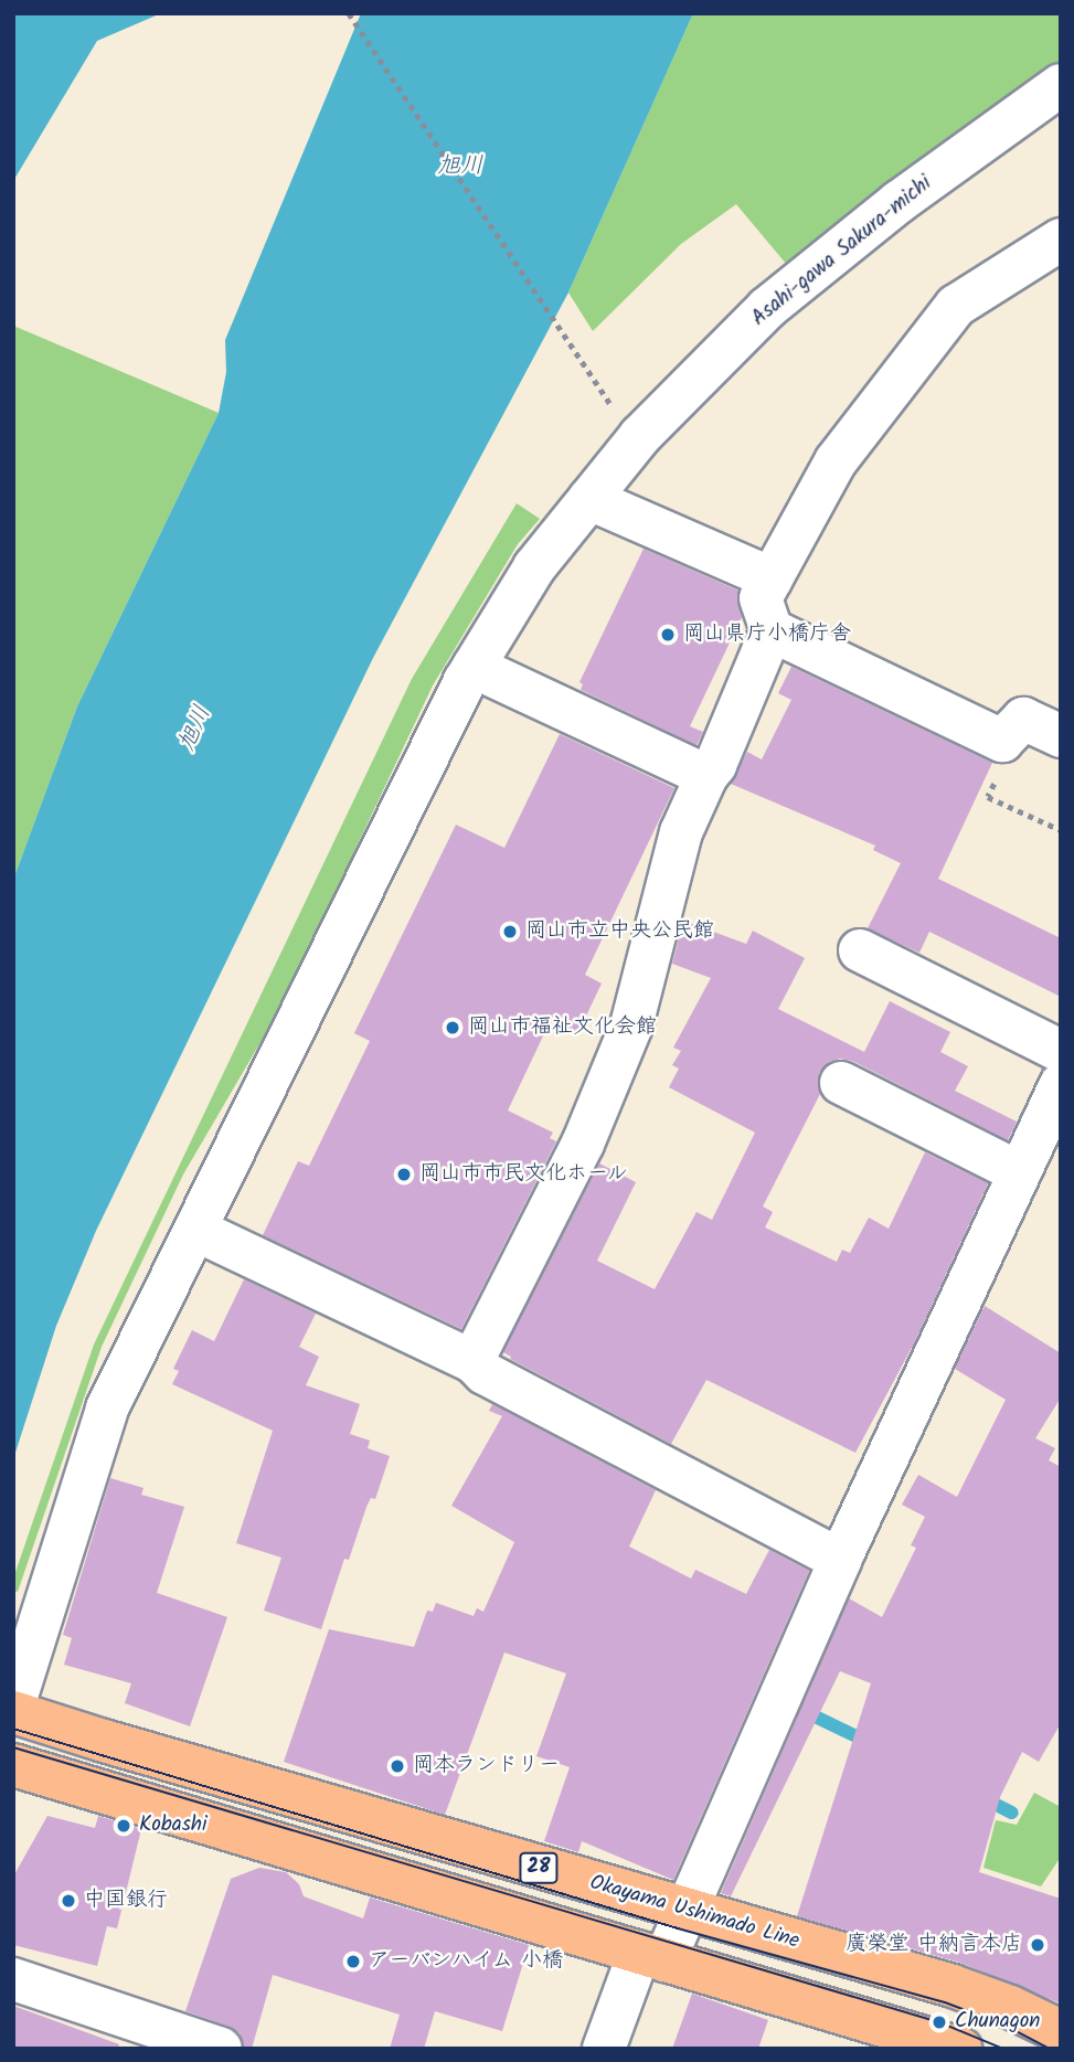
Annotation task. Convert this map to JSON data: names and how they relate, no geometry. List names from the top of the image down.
{
  "streets": {
    "main road": ["28", "Okayama Ushimado Line"],
    "street": ["Asahi-gawa Sakura-michi"]
  },
  "crossings": [
    ["Asahi-gawa Sakura-michi", "Okayama Ushimado Line"]
  ],
  "water": ["旭川"],
  "places": [
    "岡山県庁小橋庁舎",
    "岡山市立中央公民館",
    "岡山市福祉文化会館",
    "岡山市市民文化ホール",
    "岡本ランドリー",
    "Kobashi",
    "中国銀行",
    "廣榮堂 中納言本店",
    "アーバンハイム 小橋",
    "Chunagon"
  ]
}
